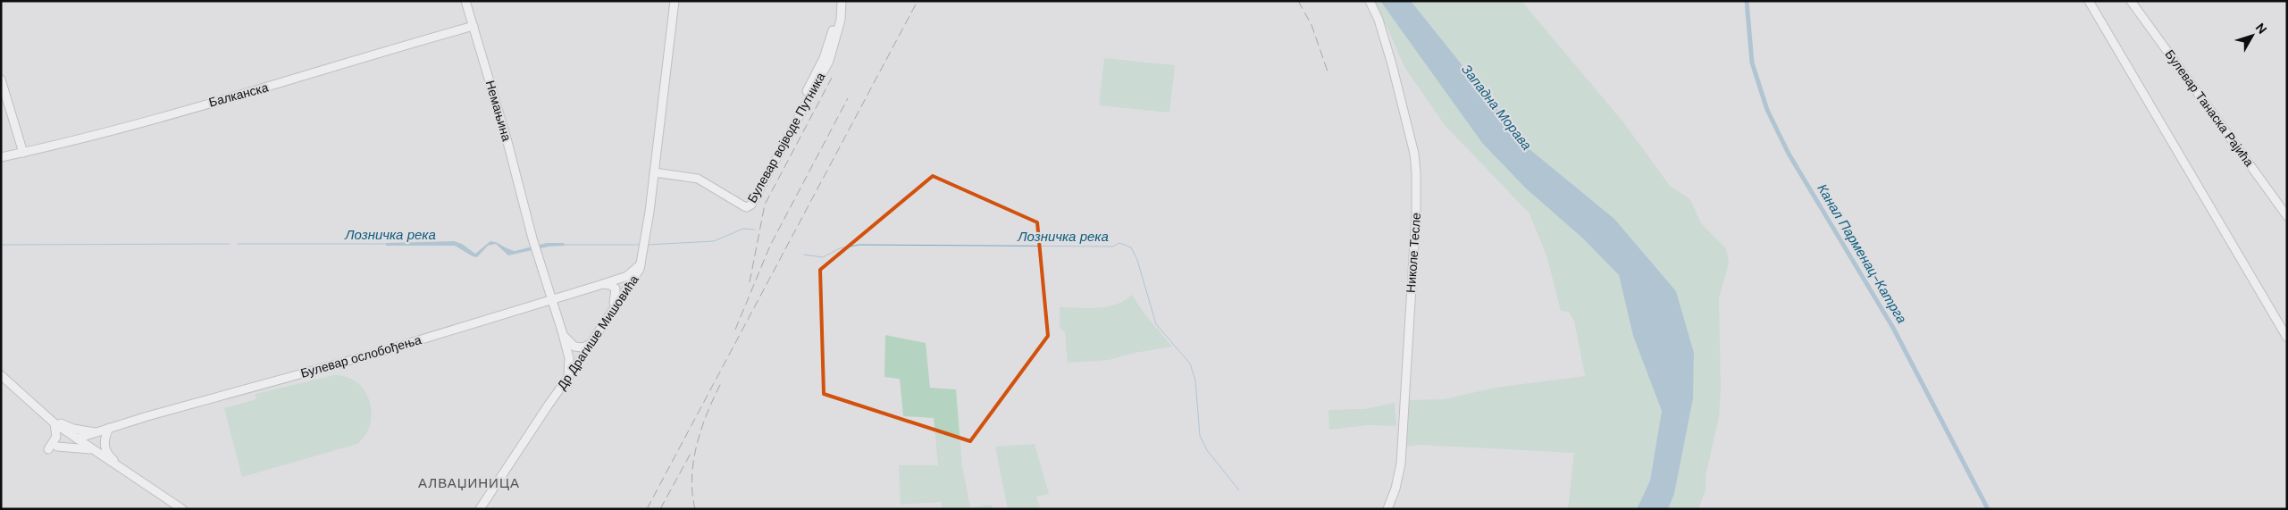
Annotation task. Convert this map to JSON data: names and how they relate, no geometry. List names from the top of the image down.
{
  "streets": {
    "main road": [
      "Балканска",
      "Булевар Танаска Рајића",
      "Немањина",
      "Булевар војводе Путника",
      "Николе Тесле",
      "Др Драгише Мишовића",
      "Булевар ослобођења"
    ]
  },
  "crossings": [
    ["Балканска", "Немањина"],
    ["Немањина", "Др Драгише Мишовића"],
    ["Немањина", "Булевар ослобођења"],
    ["Др Драгише Мишовића", "Булевар ослобођења"]
  ],
  "districts": ["АЛВАЏИНИЦА"],
  "water": ["Западна Морава", "Лозничка река", "Канал Парменац-Катрга"],
  "north": "top right"
}
